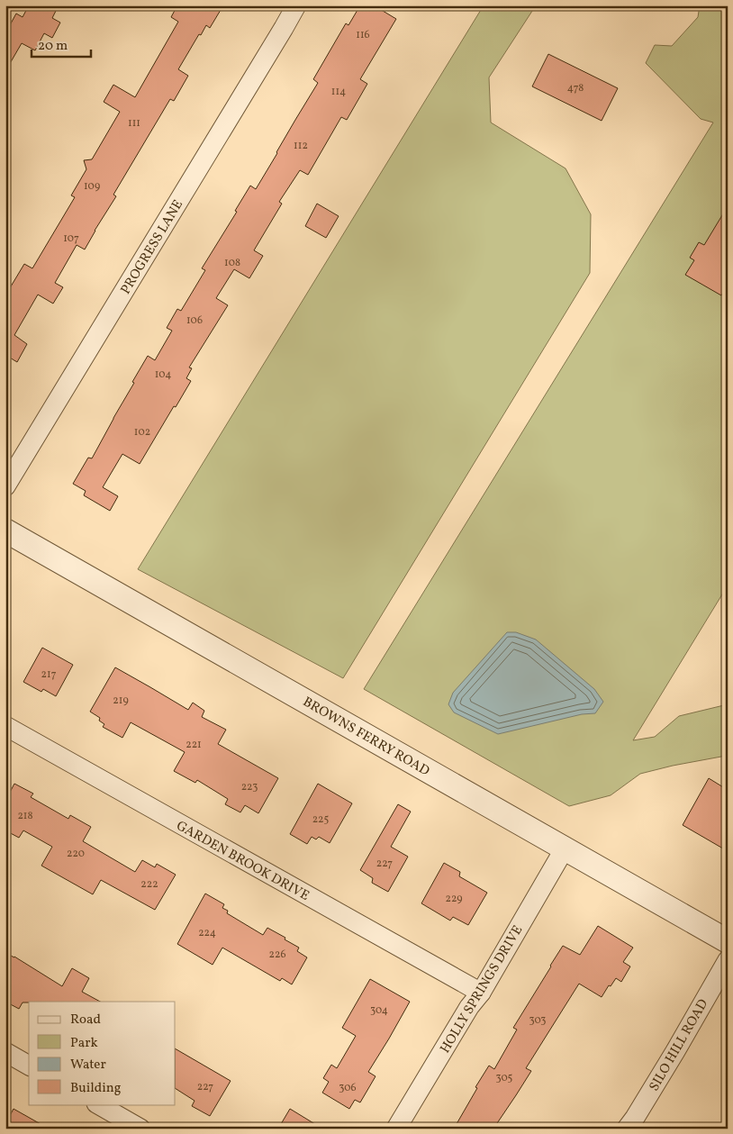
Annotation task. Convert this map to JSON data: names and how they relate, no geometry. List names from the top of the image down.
{
  "streets": {
    "street": [
      "PROGRESS LANE",
      "BROWNS FERRY ROAD",
      "GARDEN BROOK DRIVE",
      "HOLLY SPRINGS DRIVE",
      "SILO HILL ROAD"
    ]
  },
  "crossings": [
    ["BROWNS FERRY ROAD", "HOLLY SPRINGS DRIVE"],
    ["GARDEN BROOK DRIVE", "HOLLY SPRINGS DRIVE"]
  ],
  "house_numbers": [
    "116",
    "478",
    "114",
    "111",
    "112",
    "109",
    "107",
    "108",
    "106",
    "104",
    "102",
    "217",
    "219",
    "221",
    "223",
    "218",
    "225",
    "220",
    "227",
    "222",
    "229",
    "224",
    "226",
    "304",
    "303",
    "305",
    "227",
    "306"
  ],
  "legend": [
    "Road",
    "Park",
    "Water",
    "Building"
  ],
  "scale_bar": "20 m"
}
